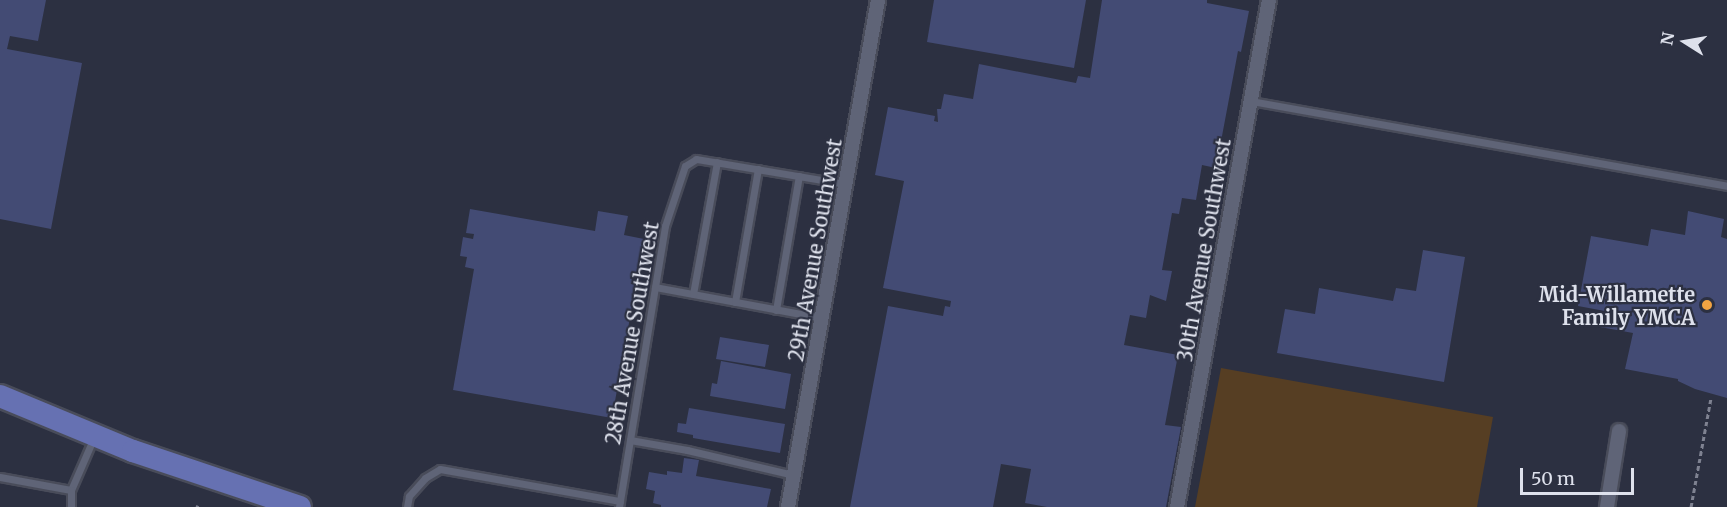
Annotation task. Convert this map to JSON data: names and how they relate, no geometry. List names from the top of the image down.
{
  "streets": {
    "street": ["29th Avenue Southwest", "30th Avenue Southwest"],
    "lane": ["28th Avenue Southwest"]
  },
  "places": ["Mid-Willamette Family YMCA"],
  "scale_bar": "50 m",
  "north": "left"
}
